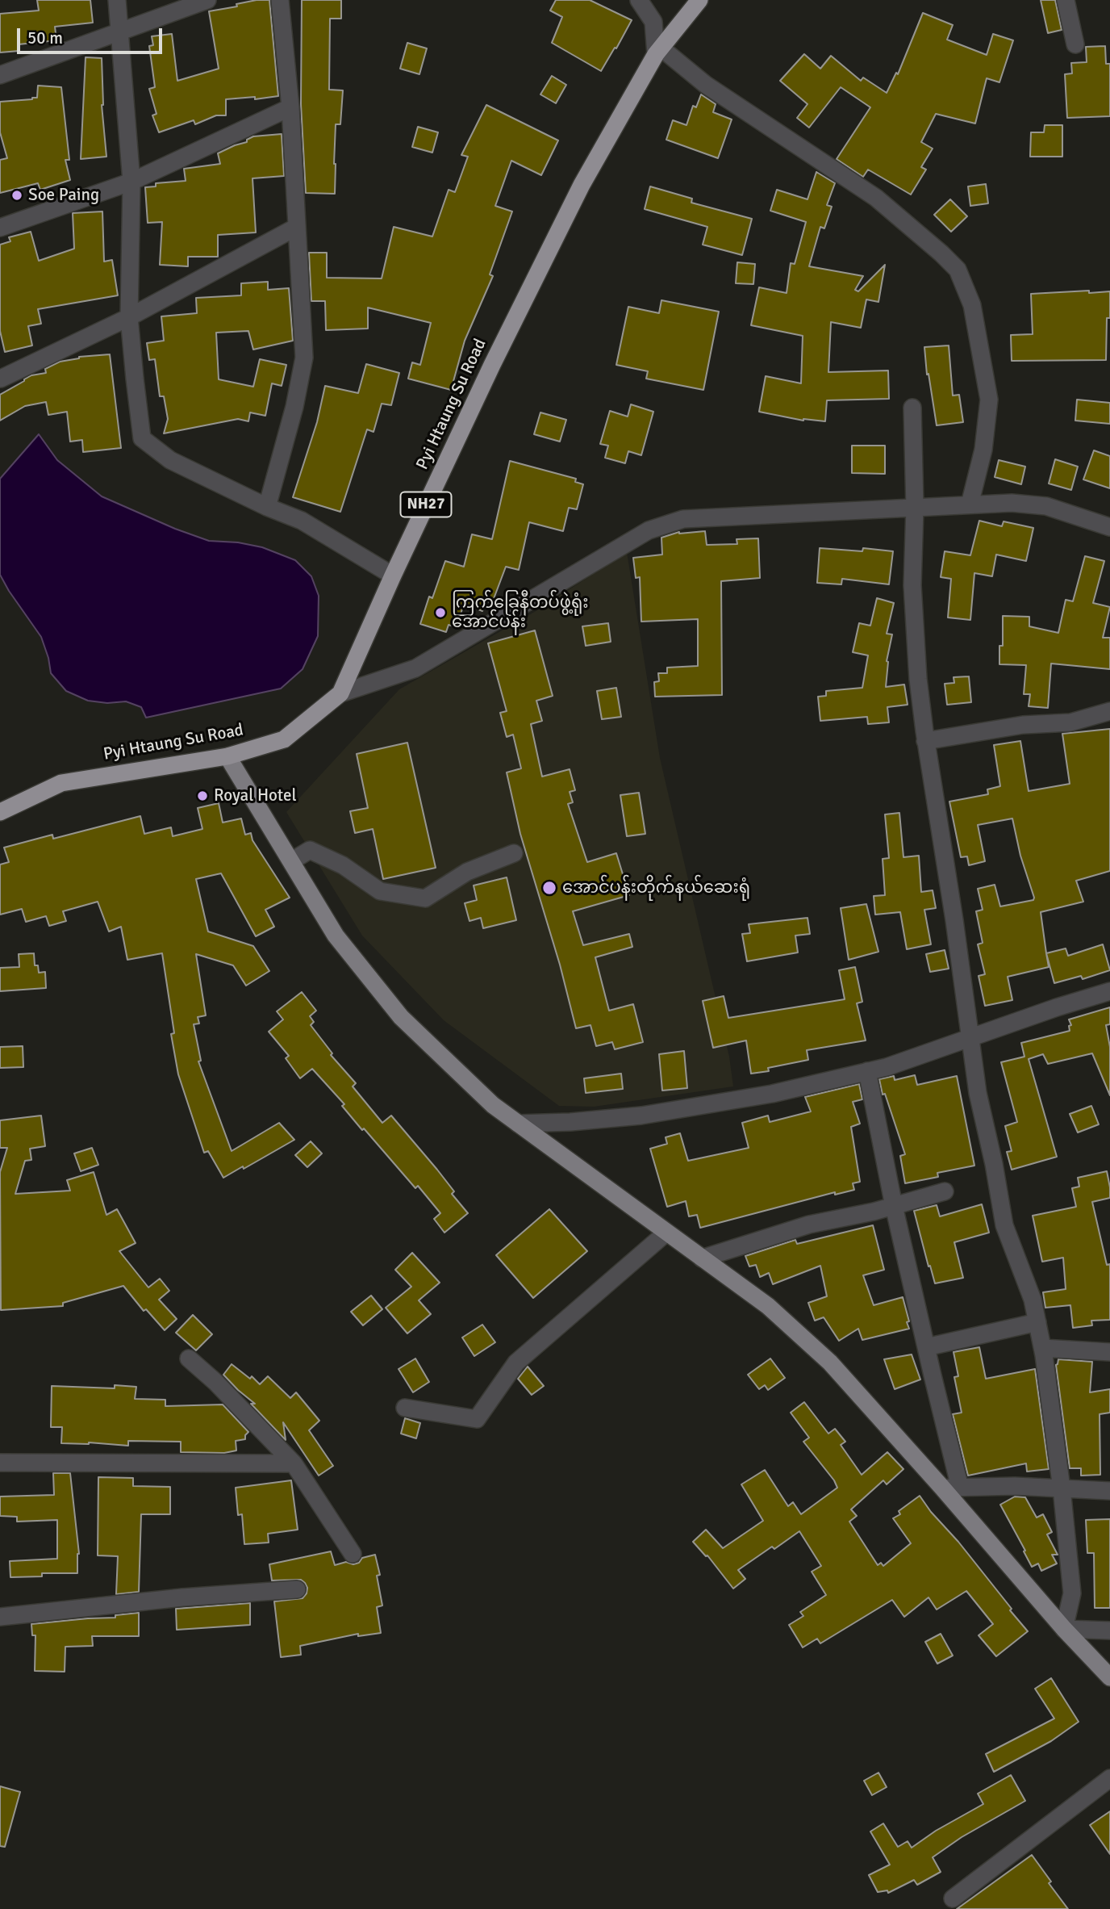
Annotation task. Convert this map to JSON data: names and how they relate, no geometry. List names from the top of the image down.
{
  "streets": {
    "highway": ["Pyi Htaung Su Road", "NH27"]
  },
  "places": [
    "Soe Paing",
    "ကြက်ခြေနီတပ်ဖွဲ့ရုံး အောင်ပန်း",
    "Royal Hotel",
    "အောင်ပန်းတိုက်နယ်ဆေးရုံ"
  ],
  "scale_bar": "50 m"
}
